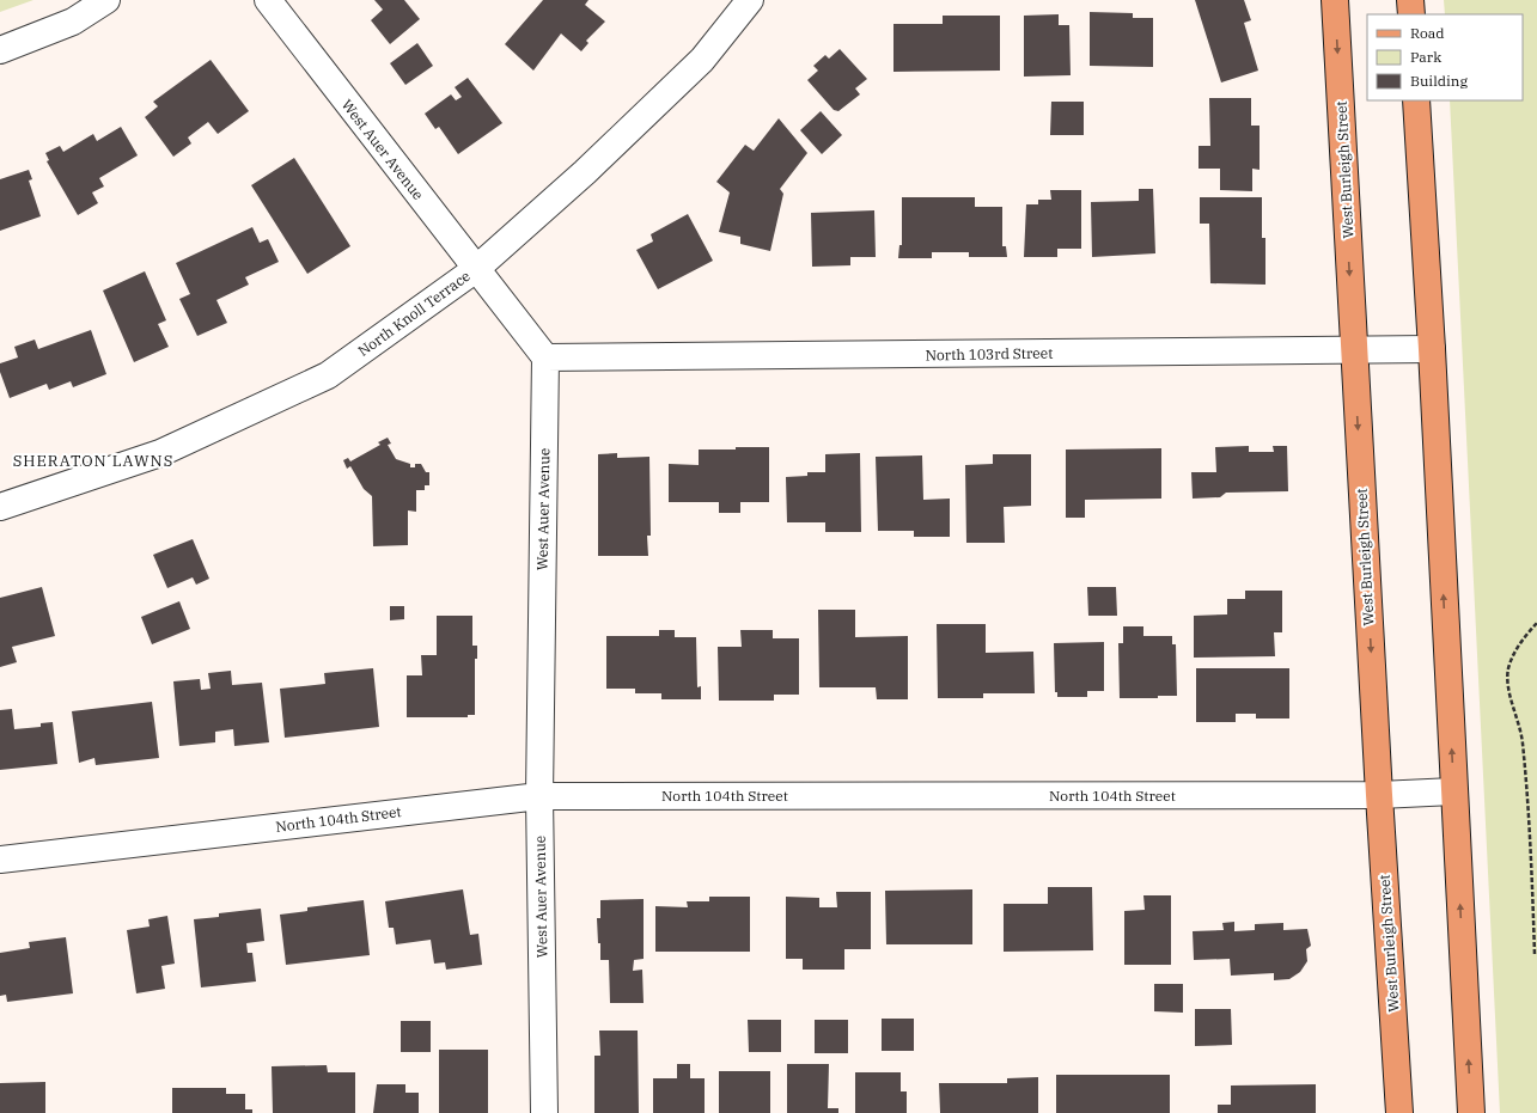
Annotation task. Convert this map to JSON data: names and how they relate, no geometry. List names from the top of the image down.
{
  "streets": {
    "main road": ["West Burleigh Street"],
    "street": [
      "West Auer Avenue",
      "North Knoll Terrace",
      "North 103rd Street",
      "North 104th Street"
    ]
  },
  "crossings": [
    ["West Auer Avenue", "North Knoll Terrace"],
    ["West Auer Avenue", "North 103rd Street"],
    ["West Auer Avenue", "North 104th Street"],
    ["West Burleigh Street", "North 103rd Street"],
    ["West Burleigh Street", "North 104th Street"]
  ],
  "districts": ["SHERATON LAWNS"],
  "legend": ["Road", "Park", "Building"]
}
